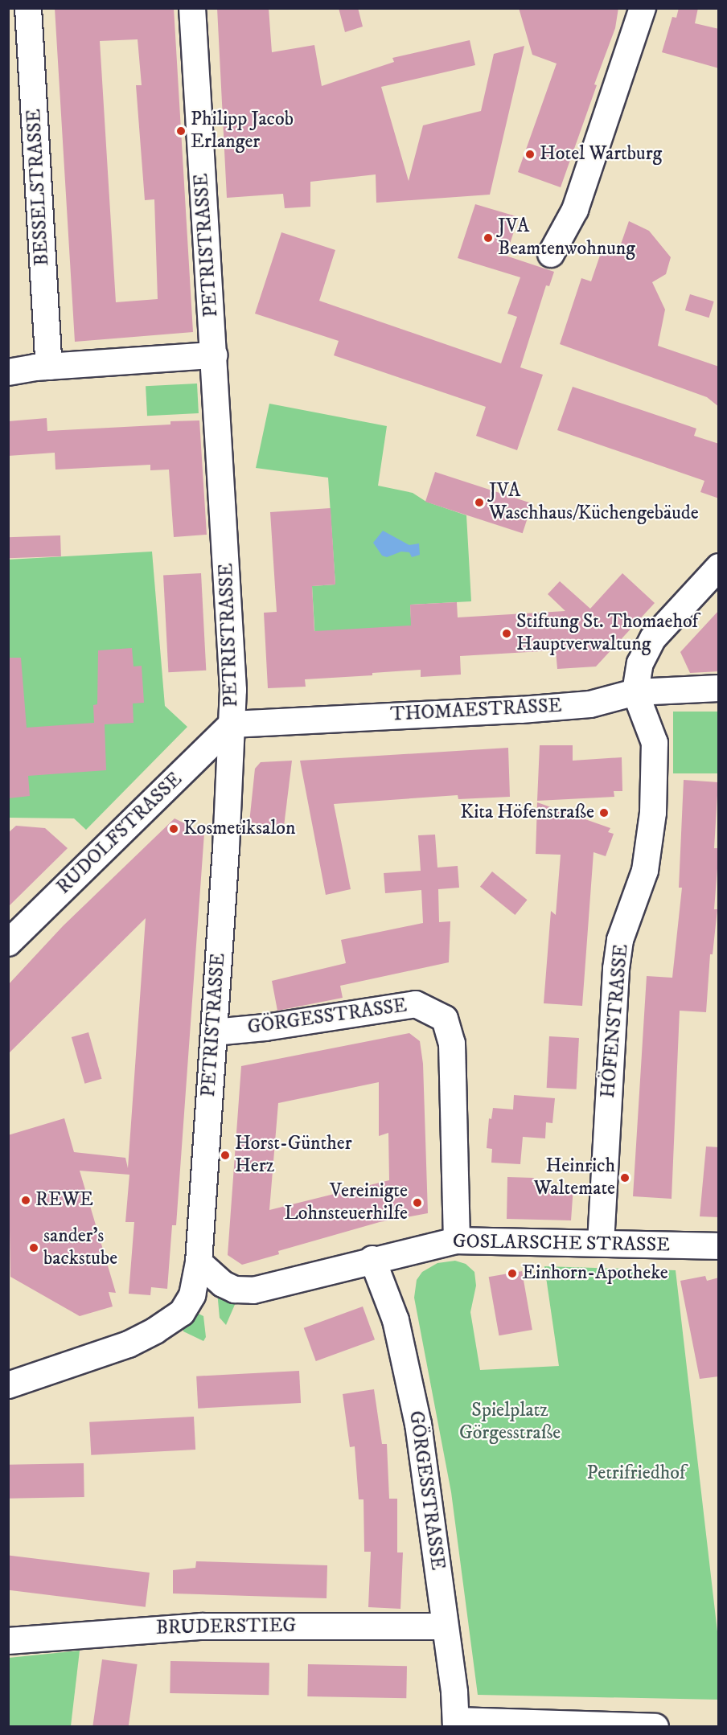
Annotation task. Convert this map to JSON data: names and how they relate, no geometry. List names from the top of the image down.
{
  "streets": {
    "street": [
      "BESSELSTRASSE",
      "PETRISTRASSE",
      "THOMAESTRASSE",
      "RUDOLFSTRASSE",
      "GÖRGESSTRASSE",
      "HÖFENSTRASSE",
      "GOSLARSCHE STRASSE",
      "BRUDERSTIEG"
    ]
  },
  "crossings": [
    ["PETRISTRASSE", "THOMAESTRASSE"],
    ["PETRISTRASSE", "RUDOLFSTRASSE"],
    ["PETRISTRASSE", "GÖRGESSTRASSE"],
    ["PETRISTRASSE", "GOSLARSCHE STRASSE"],
    ["THOMAESTRASSE", "RUDOLFSTRASSE"],
    ["THOMAESTRASSE", "HÖFENSTRASSE"],
    ["GÖRGESSTRASSE", "GOSLARSCHE STRASSE"],
    ["GÖRGESSTRASSE", "BRUDERSTIEG"],
    ["HÖFENSTRASSE", "GOSLARSCHE STRASSE"]
  ],
  "parks": ["Spielplatz Görgesstraße", "Petrifriedhof"],
  "places": [
    "Philipp Jacob Erlanger",
    "Hotel Wartburg",
    "JVA Beamtenwohnung",
    "JVA Waschhaus/Küchengebäude",
    "Stiftung St. Thomaehof Hauptverwaltung",
    "Kita Höfenstraße",
    "Kosmetiksalon",
    "Horst-Günther Herz",
    "Heinrich Waltemate",
    "REWE",
    "Vereinigte Lohnsteuerhilfe",
    "sander's backstube",
    "Einhorn-Apotheke"
  ]
}
